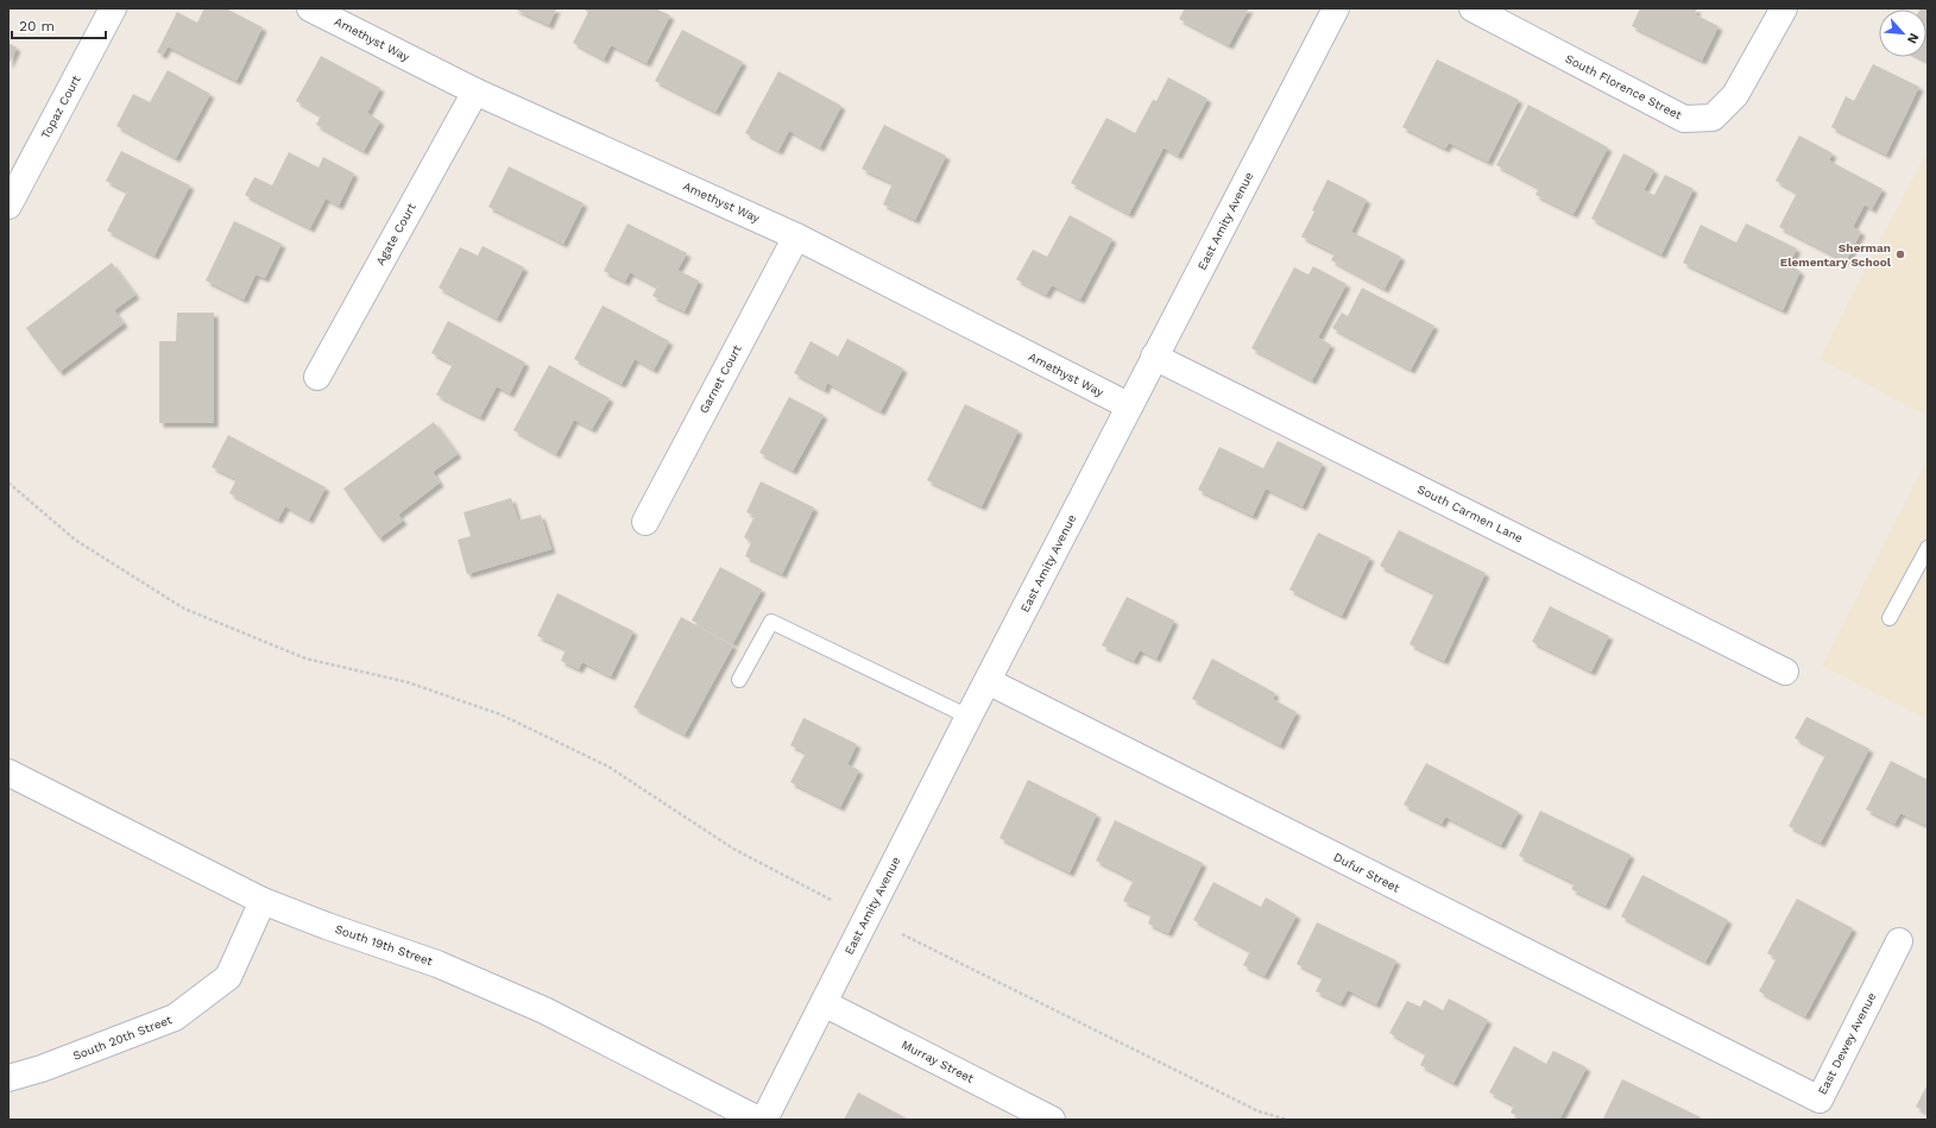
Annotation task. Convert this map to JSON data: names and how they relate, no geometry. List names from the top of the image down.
{
  "streets": {
    "street": [
      "Amethyst Way",
      "South Florence Street",
      "Topaz Court",
      "East Amity Avenue",
      "Agate Court",
      "Garnet Court",
      "South Carmen Lane",
      "Dufur Street",
      "South 19th Street",
      "South 20th Street",
      "East Dewey Avenue",
      "Murray Street"
    ]
  },
  "crossings": [
    ["Amethyst Way", "East Amity Avenue"],
    ["Amethyst Way", "Agate Court"],
    ["Amethyst Way", "Garnet Court"],
    ["East Amity Avenue", "South Carmen Lane"],
    ["East Amity Avenue", "Dufur Street"],
    ["East Amity Avenue", "Murray Street"],
    ["Dufur Street", "East Dewey Avenue"],
    ["South 19th Street", "South 20th Street"]
  ],
  "places": ["Sherman Elementary School"],
  "scale_bar": "20 m",
  "north": "bottom right"
}
